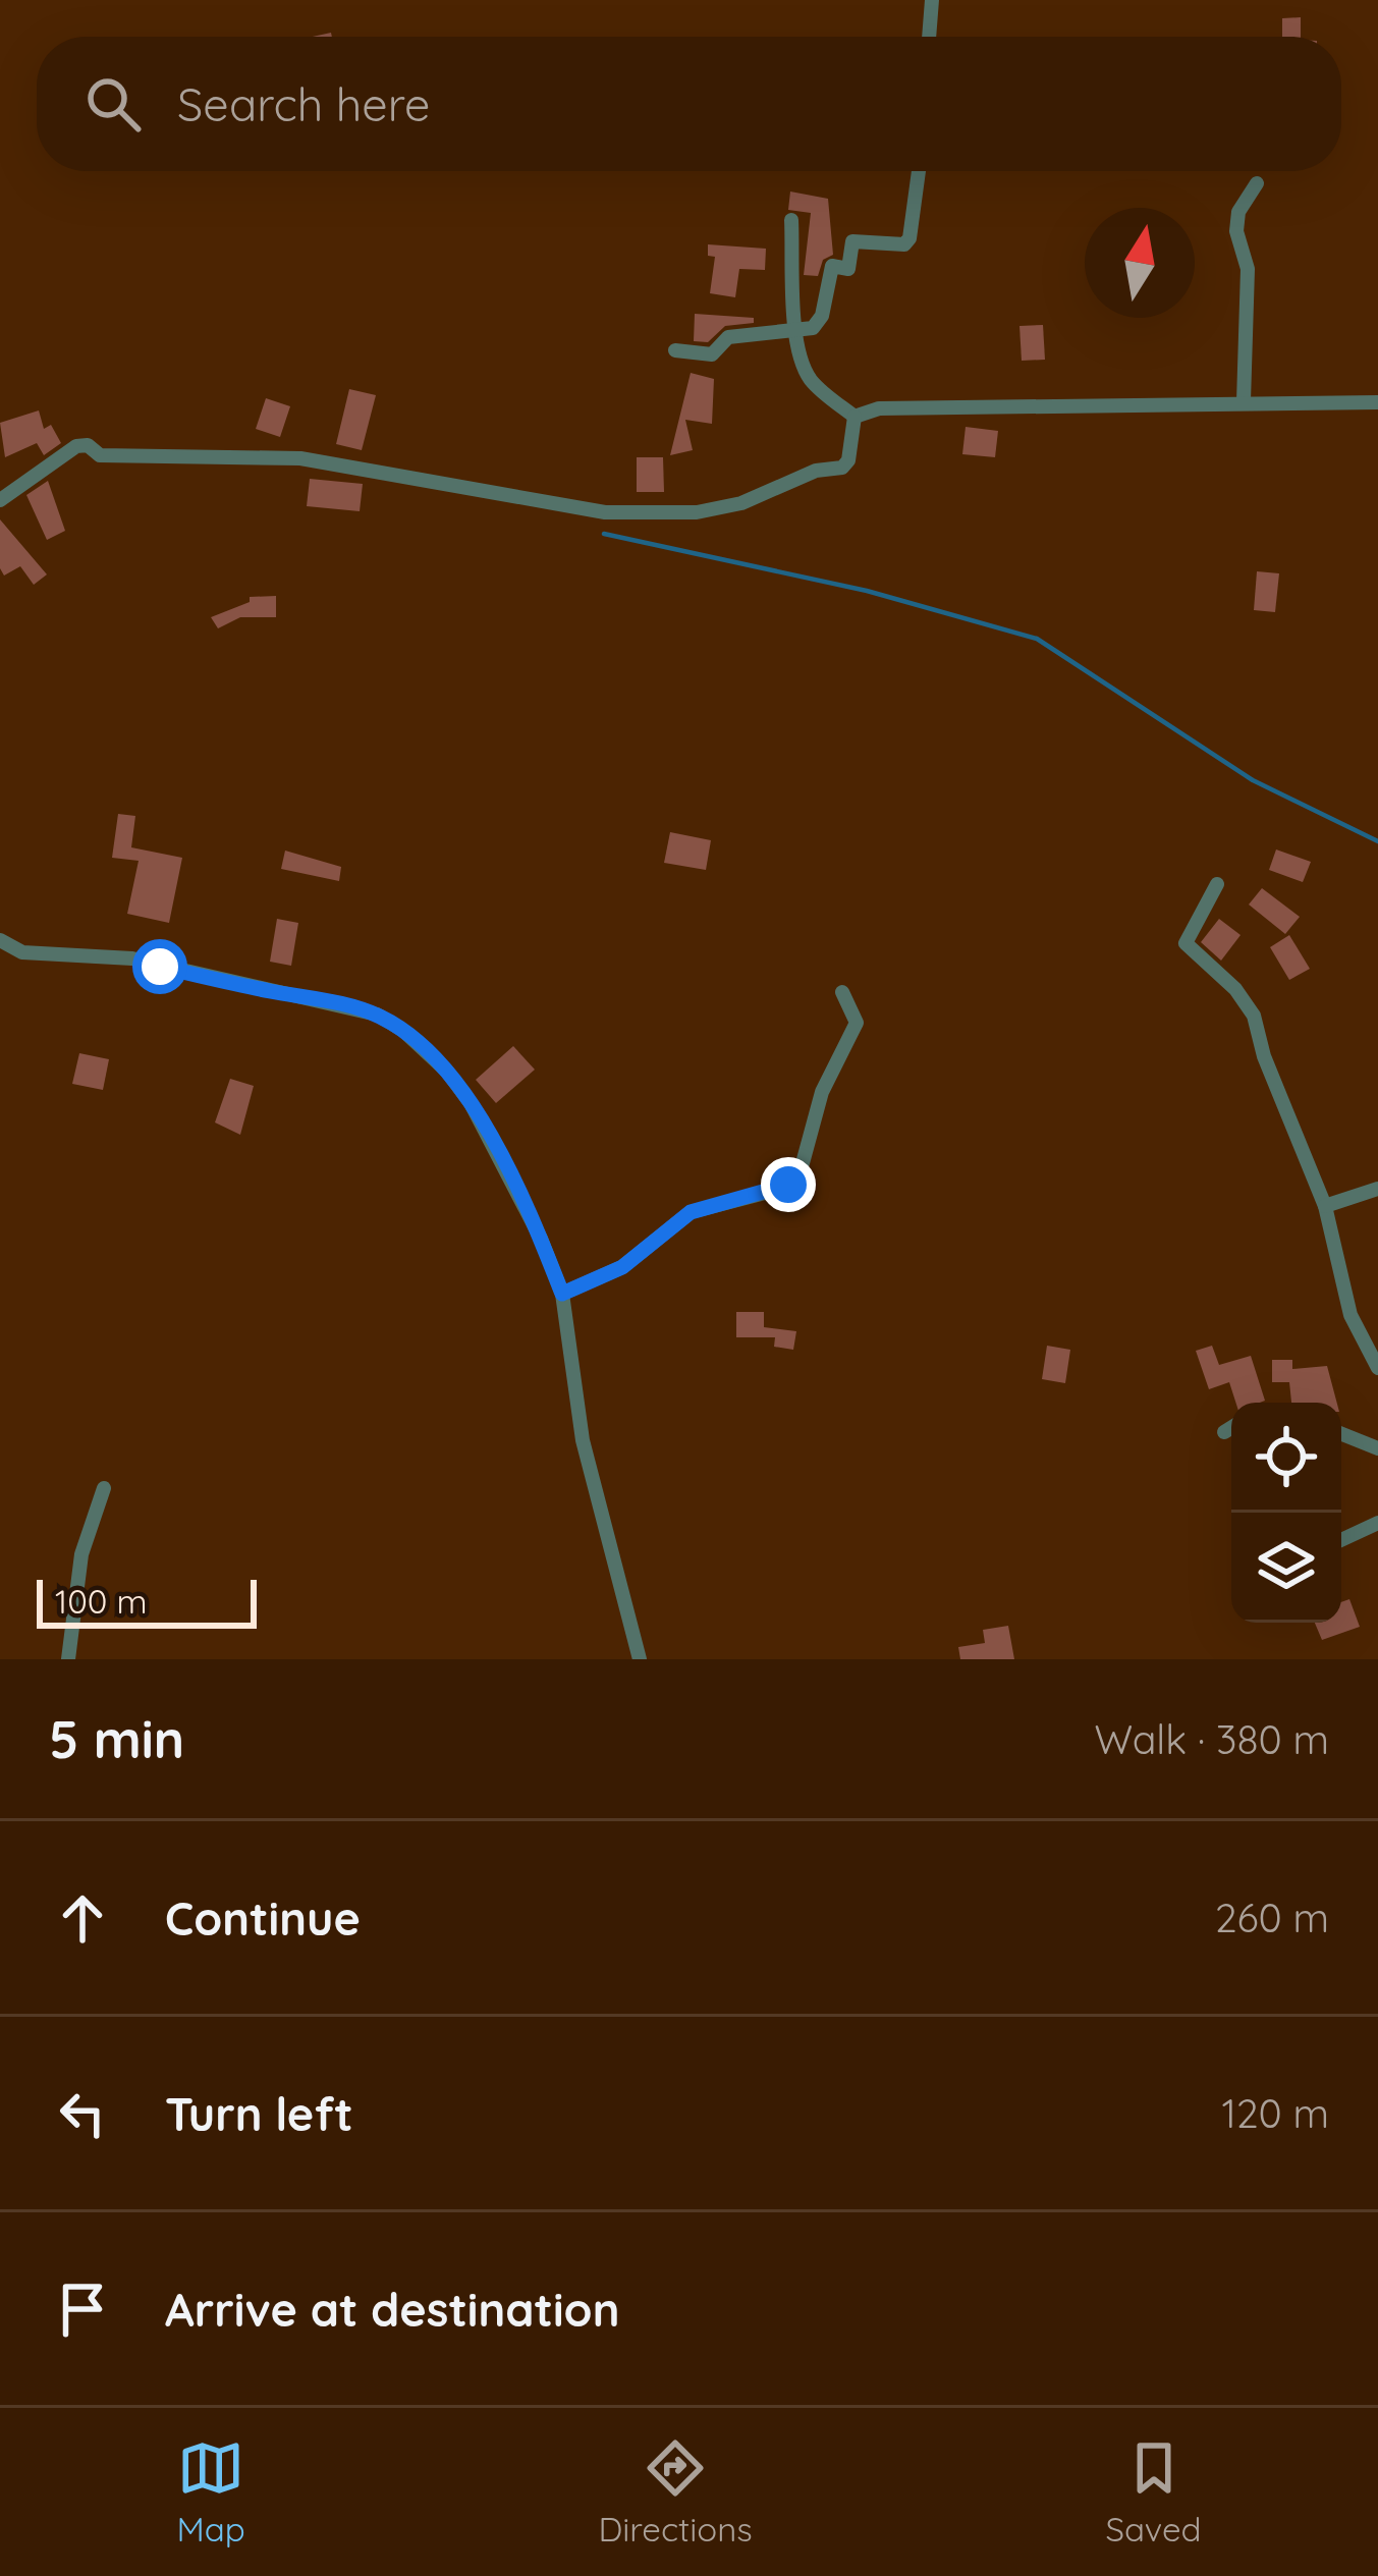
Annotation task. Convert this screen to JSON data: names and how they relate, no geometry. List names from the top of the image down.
{
  "scale_bar": "100 m",
  "north": "top",
  "page": {
    "search": "Search here",
    "scale": "100 m",
    "heading": ["5 min", "Walk · 380 m"],
    "list": [
      ["Continue", "260 m"],
      ["Turn left", "120 m"],
      "Arrive at destination"
    ],
    "nav": ["Map", "Directions", "Saved"]
  }
}
